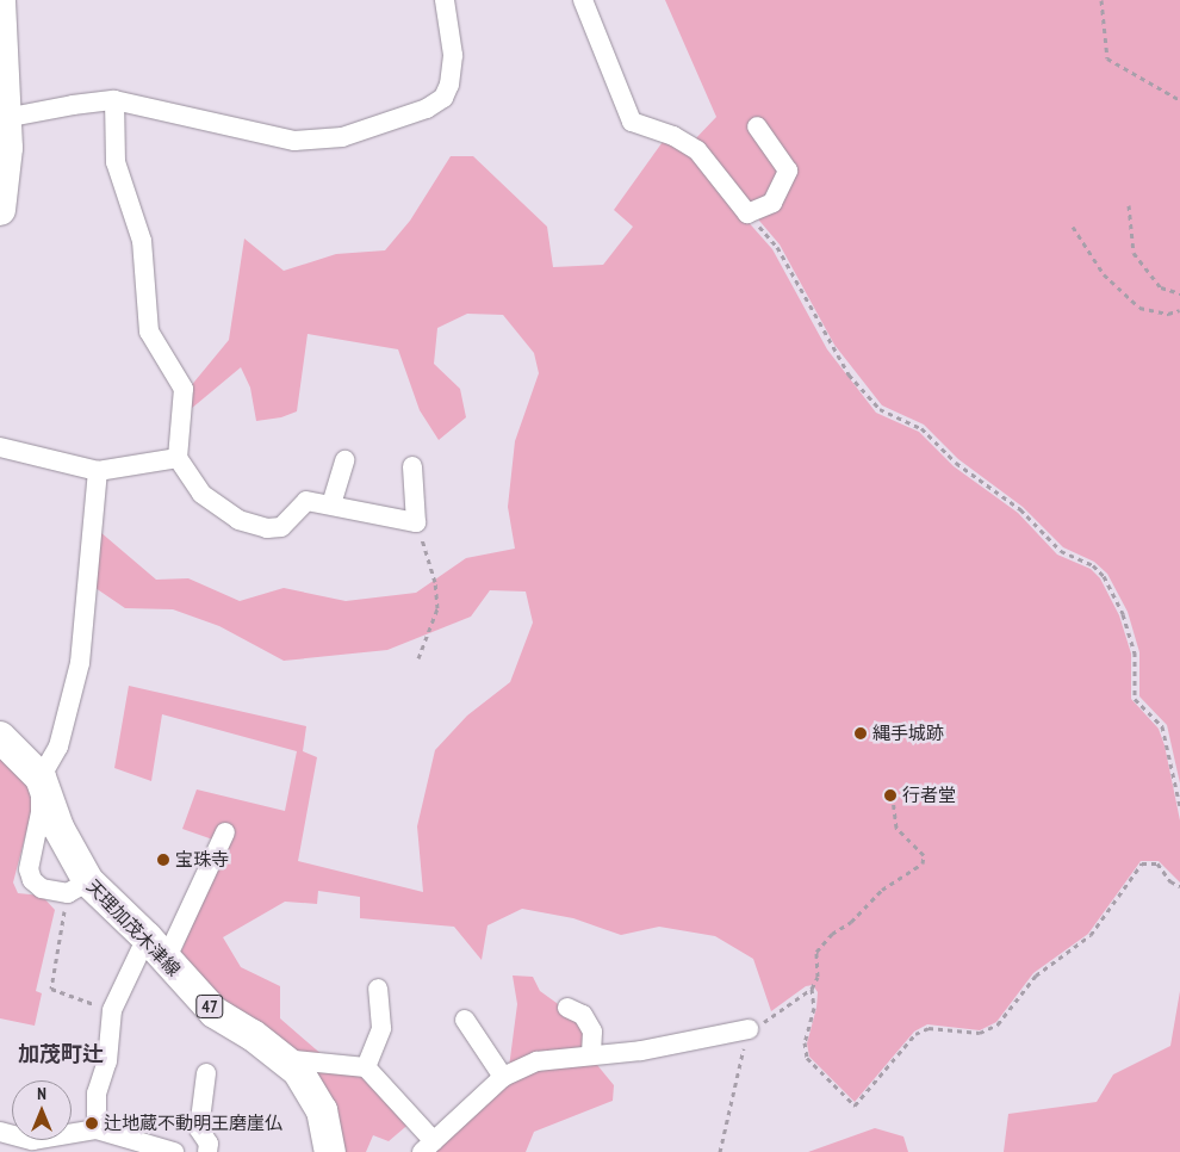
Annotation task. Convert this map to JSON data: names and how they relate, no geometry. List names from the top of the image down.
{
  "streets": {
    "main road": ["天理加茂木津線", "47"]
  },
  "districts": ["加茂町辻"],
  "places": [
    "縄手城跡",
    "行者堂",
    "宝珠寺",
    "辻地蔵不動明王磨崖仏"
  ],
  "north": "top"
}
